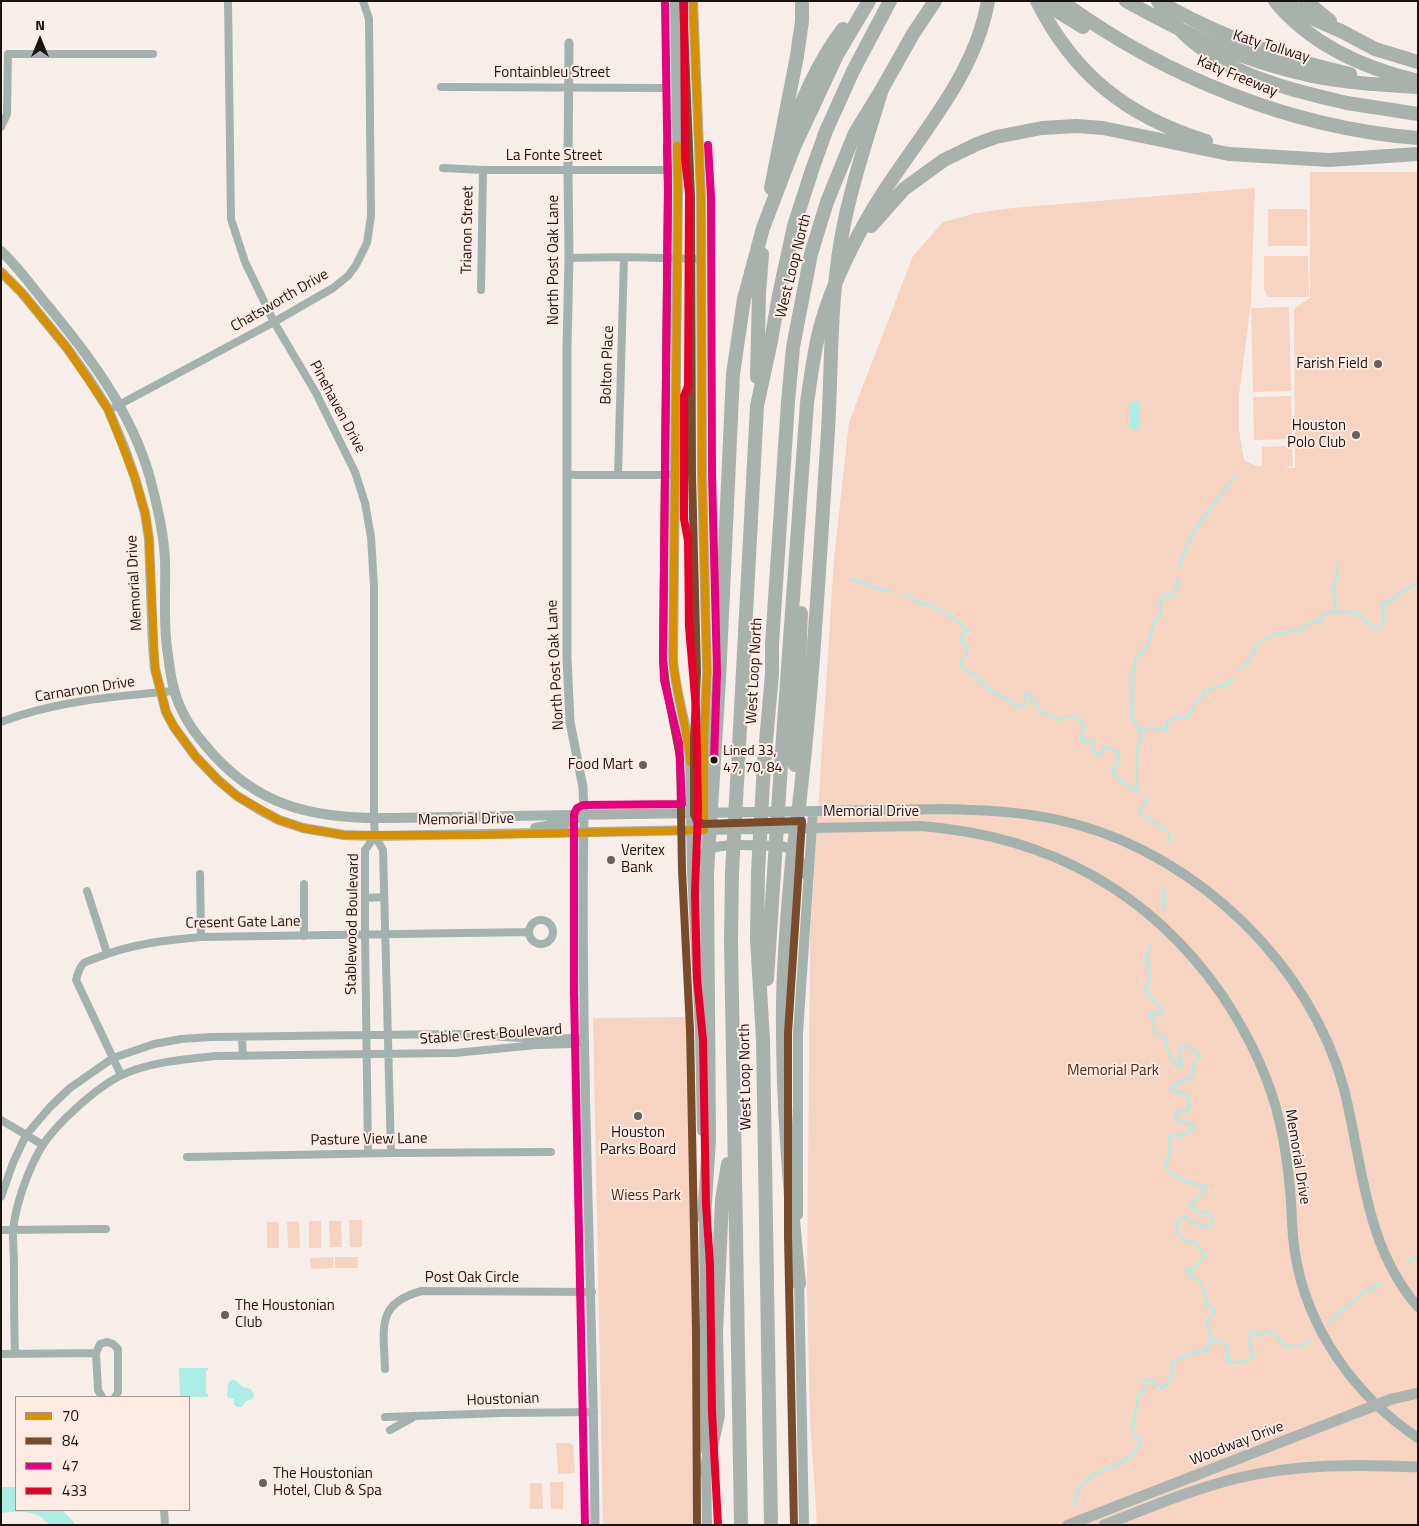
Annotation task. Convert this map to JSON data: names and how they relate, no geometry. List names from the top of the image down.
{
  "streets": {
    "highway": ["Katy Tollway", "Katy Freeway", "West Loop North"],
    "main road": ["Memorial Drive", "Woodway Drive"],
    "street": [
      "Fontainbleu Street",
      "La Fonte Street",
      "Trianon Street",
      "North Post Oak Lane",
      "Chatsworth Drive",
      "Bolton Place",
      "Pinehaven Drive",
      "Carnarvon Drive",
      "Cresent Gate Lane",
      "Stablewood Boulevard",
      "Stable Crest Boulevard",
      "Pasture View Lane",
      "Post Oak Circle",
      "Houstonian"
    ]
  },
  "crossings": [
    ["Fontainbleu Street", "North Post Oak Lane"],
    ["La Fonte Street", "Trianon Street"],
    ["La Fonte Street", "North Post Oak Lane"],
    ["North Post Oak Lane", "Memorial Drive"],
    ["North Post Oak Lane", "Stable Crest Boulevard"],
    ["North Post Oak Lane", "Post Oak Circle"],
    ["North Post Oak Lane", "Houstonian"],
    ["Chatsworth Drive", "Pinehaven Drive"],
    ["Chatsworth Drive", "Memorial Drive"],
    ["Pinehaven Drive", "Memorial Drive"],
    ["Pinehaven Drive", "Stablewood Boulevard"],
    ["Memorial Drive", "Carnarvon Drive"],
    ["Memorial Drive", "Stablewood Boulevard"],
    ["Cresent Gate Lane", "Stablewood Boulevard"],
    ["Cresent Gate Lane", "Stable Crest Boulevard"],
    ["Stablewood Boulevard", "Stable Crest Boulevard"],
    ["Stablewood Boulevard", "Pasture View Lane"]
  ],
  "parks": ["Memorial Park", "Wiess Park"],
  "places": [
    "Farish Field",
    "Houston Polo Club",
    "Lined 33, 47, 70, 84",
    "Food Mart",
    "Veritex Bank",
    "Houston Parks Board",
    "The Houstonian Club",
    "The Houstonian Hotel, Club & Spa"
  ],
  "lines": [
    "transit line 70",
    "transit line 84",
    "transit line 47",
    "transit line 433"
  ],
  "legend": [
    "70",
    "84",
    "47",
    "433"
  ],
  "north": "top"
}
